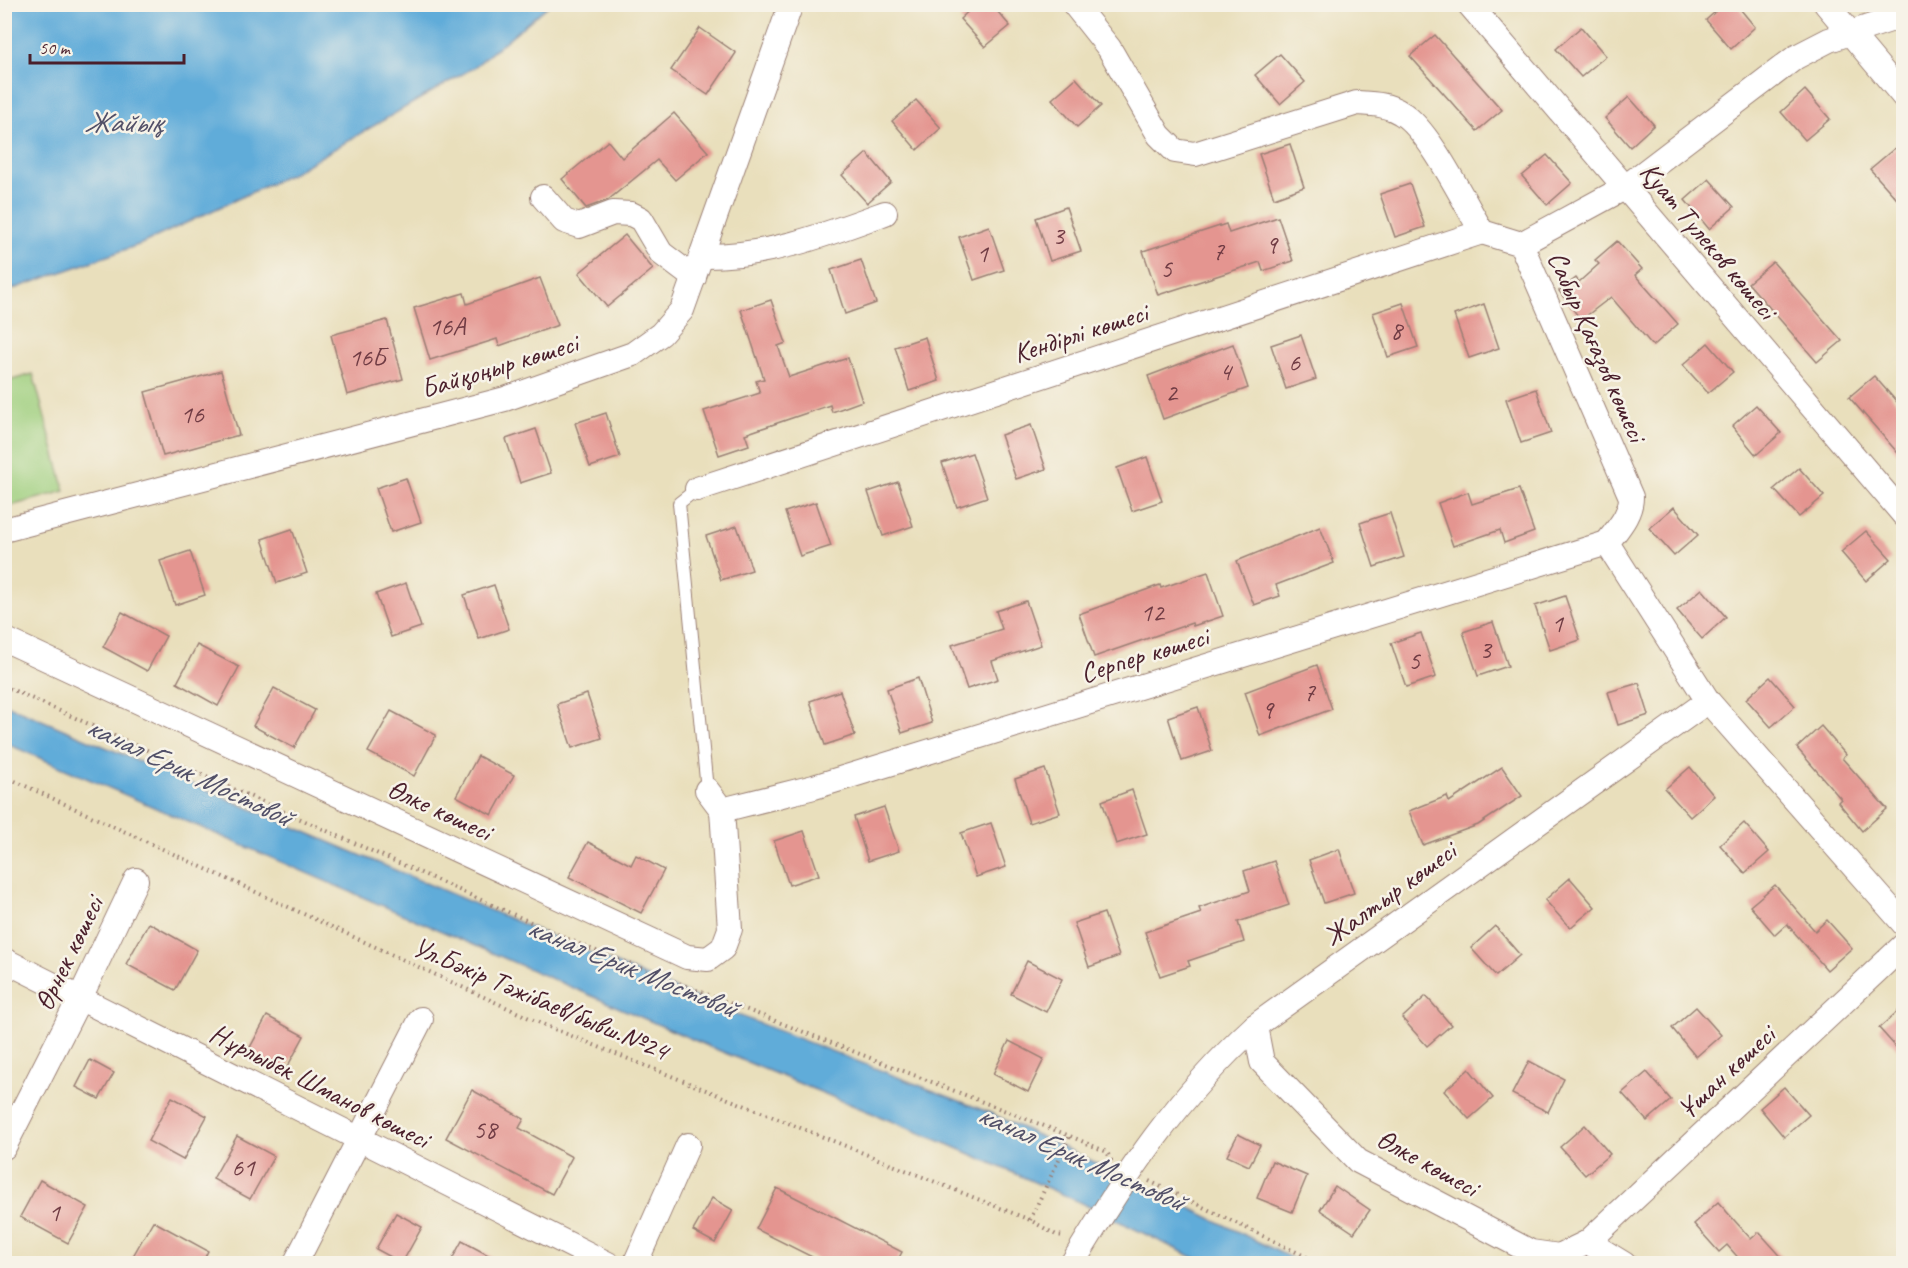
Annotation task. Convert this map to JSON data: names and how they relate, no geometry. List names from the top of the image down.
{
  "streets": {
    "street": [
      "Қуат Түлеков көшесі",
      "Кендірлі көшесі",
      "Сабыр Қағазов көшесі",
      "Байқоңыр көшесi",
      "Серпер көшесі",
      "Өлке көшесі",
      "Жалтыр көшесі",
      "Өрнек көшесі",
      "Ұшан көшесі",
      "Нұрлыбек Шманов көшесі"
    ],
    "path": ["Ул.Бәкір Тәжібаев/бывш.№24"]
  },
  "crossings": [
    ["Кендірлі көшесі", "Сабыр Қағазов көшесі"],
    ["Сабыр Қағазов көшесі", "Серпер көшесі"],
    ["Серпер көшесі", "Өлке көшесі"],
    ["Өлке көшесі", "Жалтыр көшесі"],
    ["Өлке көшесі", "Ұшан көшесі"],
    ["Өрнек көшесі", "Нұрлыбек Шманов көшесі"]
  ],
  "water": ["Жайық", "канал Ерик Мостовой"],
  "house_numbers": [
    "3",
    "9",
    "7",
    "1",
    "5",
    "16А",
    "8",
    "16Б",
    "6",
    "4",
    "2",
    "16",
    "12",
    "1",
    "3",
    "5",
    "7",
    "9",
    "58",
    "61",
    "1"
  ],
  "scale_bar": "50 m"
}
